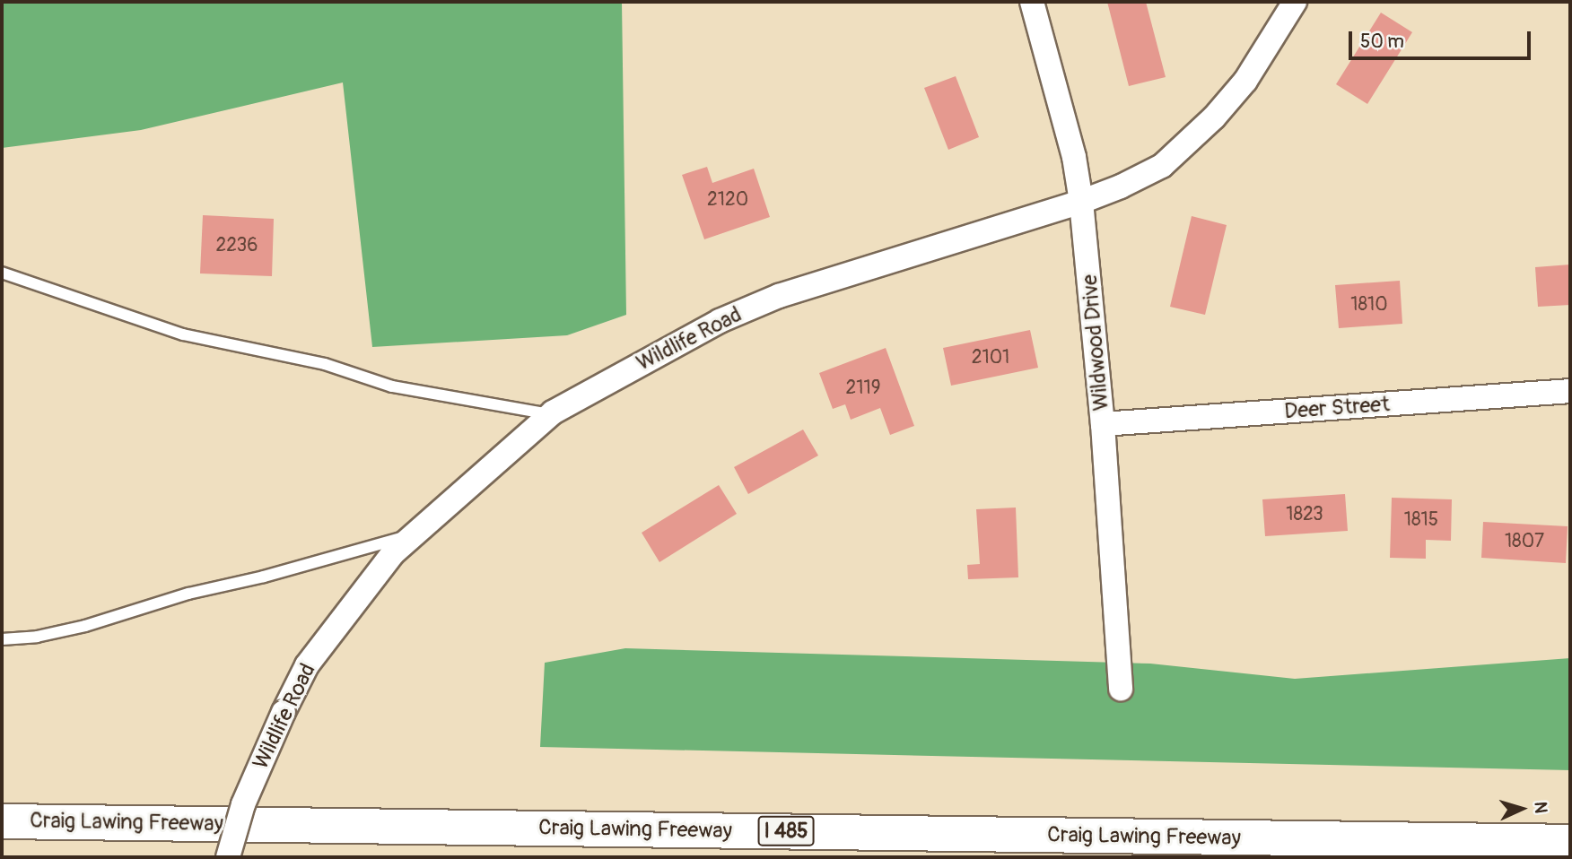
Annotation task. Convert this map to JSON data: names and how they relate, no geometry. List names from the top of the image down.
{
  "streets": {
    "highway": ["Craig Lawing Freeway", "I 485"],
    "street": ["Wildlife Road", "Wildwood Drive", "Deer Street"]
  },
  "crossings": [
    ["Wildlife Road", "Wildwood Drive"],
    ["Wildwood Drive", "Deer Street"]
  ],
  "house_numbers": [
    "2120",
    "2236",
    "1810",
    "2101",
    "2119",
    "1823",
    "1815",
    "1807"
  ],
  "scale_bar": "50 m",
  "north": "right"
}
